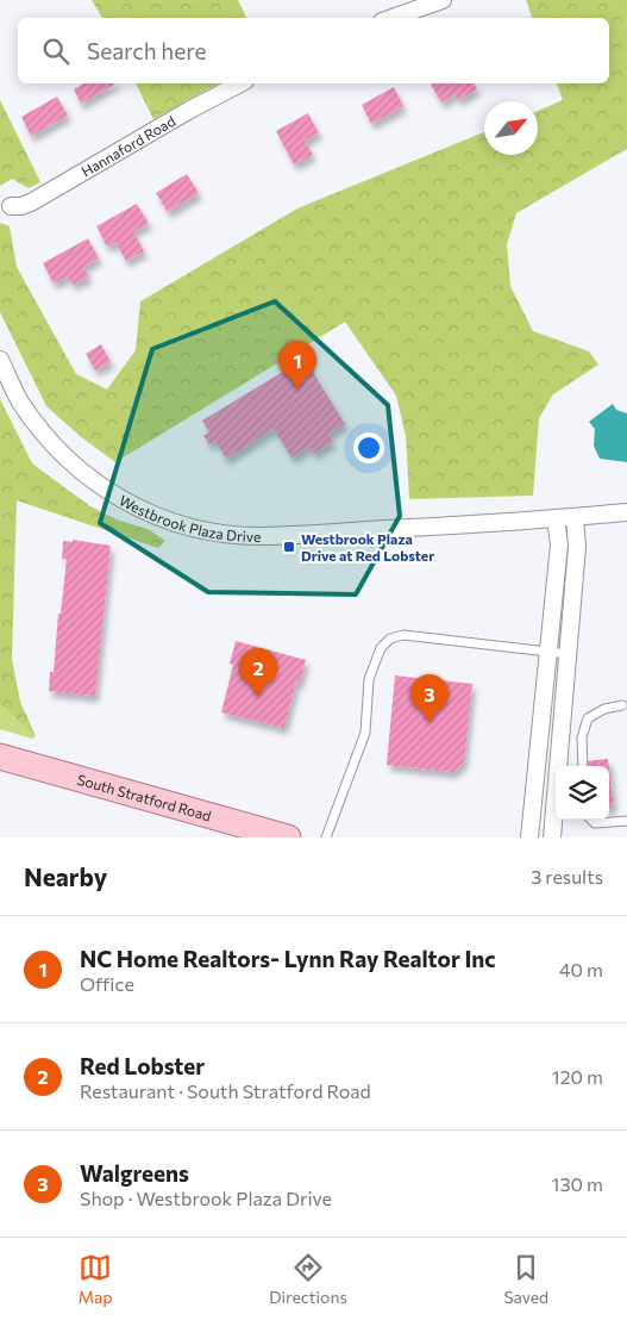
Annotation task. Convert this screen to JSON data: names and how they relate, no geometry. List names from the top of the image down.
{
  "streets": {
    "main road": ["South Stratford Road"],
    "street": ["Hannaford Road", "Westbrook Plaza Drive"]
  },
  "places": {
    "transit": ["Westbrook Plaza Drive at Red Lobster"]
  },
  "north": "top right",
  "page": {
    "search": "Search here",
    "pins": ["1", "2", "3"],
    "heading": ["Nearby", "3 results"],
    "list": [
      {
        "mark": "1",
        "name": "NC Home Realtors- Lynn Ray Realtor Inc",
        "note": "Office",
        "value": "40 m"
      },
      {
        "mark": "2",
        "name": "Red Lobster",
        "note": "Restaurant · South Stratford Road",
        "value": "120 m"
      },
      {
        "mark": "3",
        "name": "Walgreens",
        "note": "Shop · Westbrook Plaza Drive",
        "value": "130 m"
      }
    ],
    "nav": ["Map", "Directions", "Saved"]
  }
}
